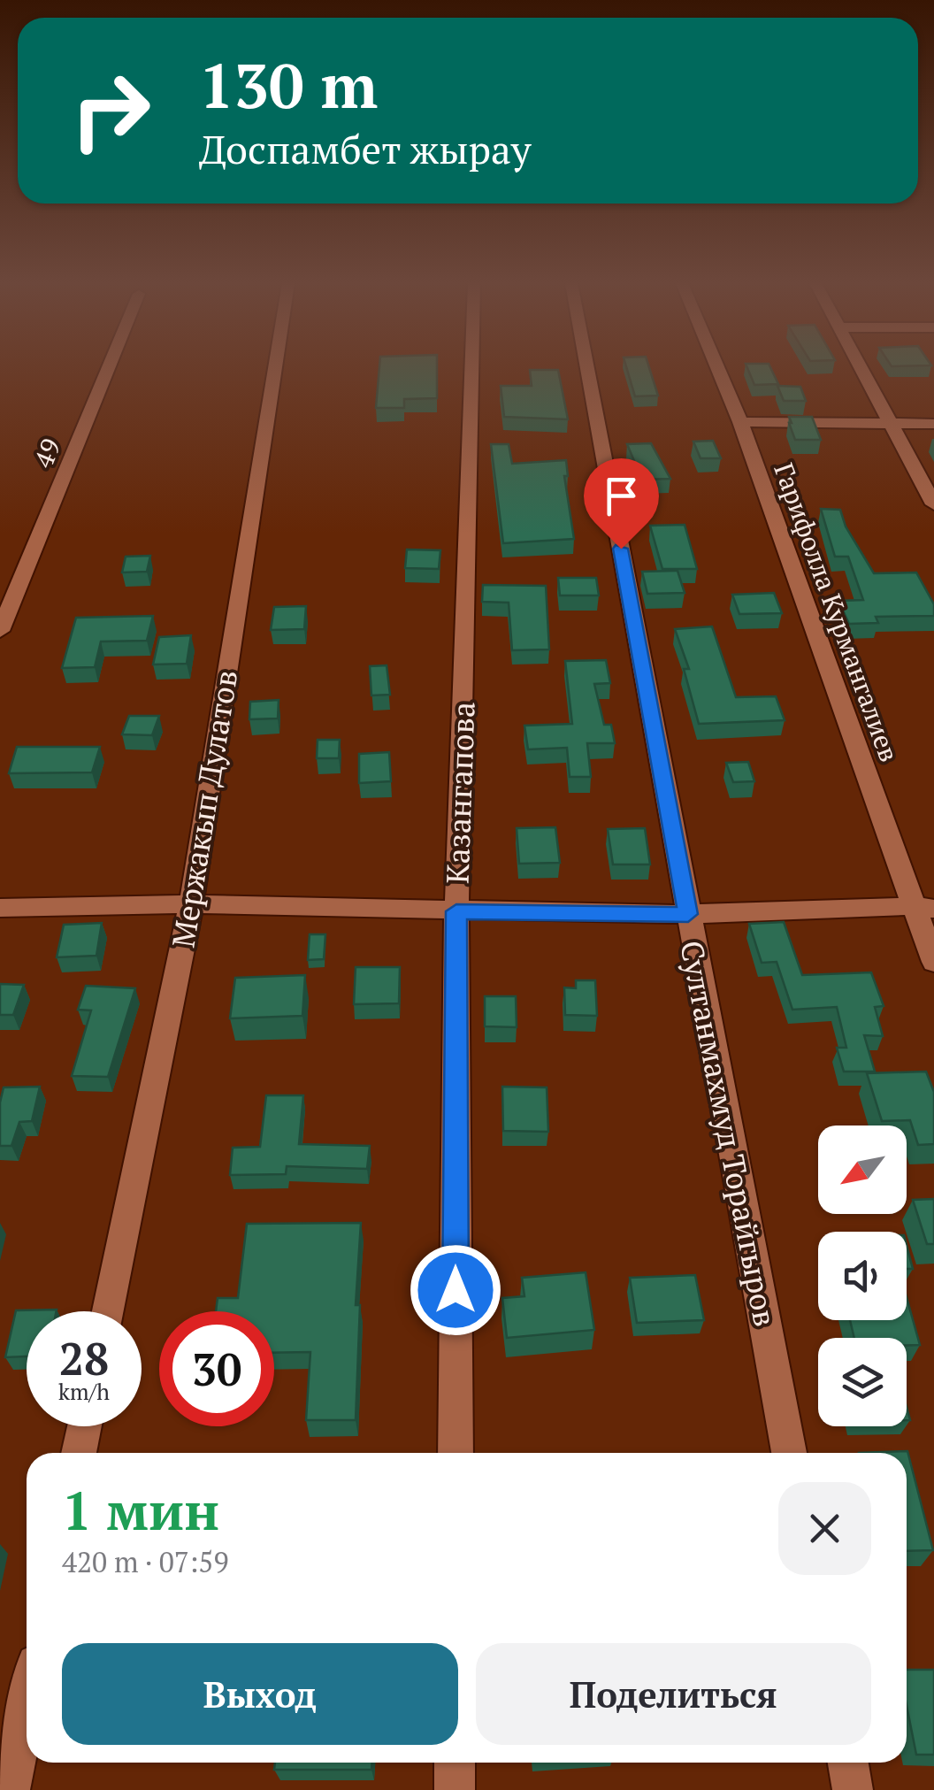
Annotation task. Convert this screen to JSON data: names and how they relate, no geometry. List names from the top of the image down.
{
  "streets": {
    "street": [
      "49",
      "Гарифолла Курмангалиев",
      "Казангапова",
      "Мержакып Дулатов",
      "Султанмахмуд Торайгыров"
    ]
  },
  "north": "bottom left",
  "page": {
    "turn": ["130 m", "Доспамбет жырау"],
    "speed": "28 km/h",
    "limit": "30",
    "heading": ["1 мин", "420 m · 07:59"],
    "buttons": ["Выход", "Поделиться"]
  }
}
